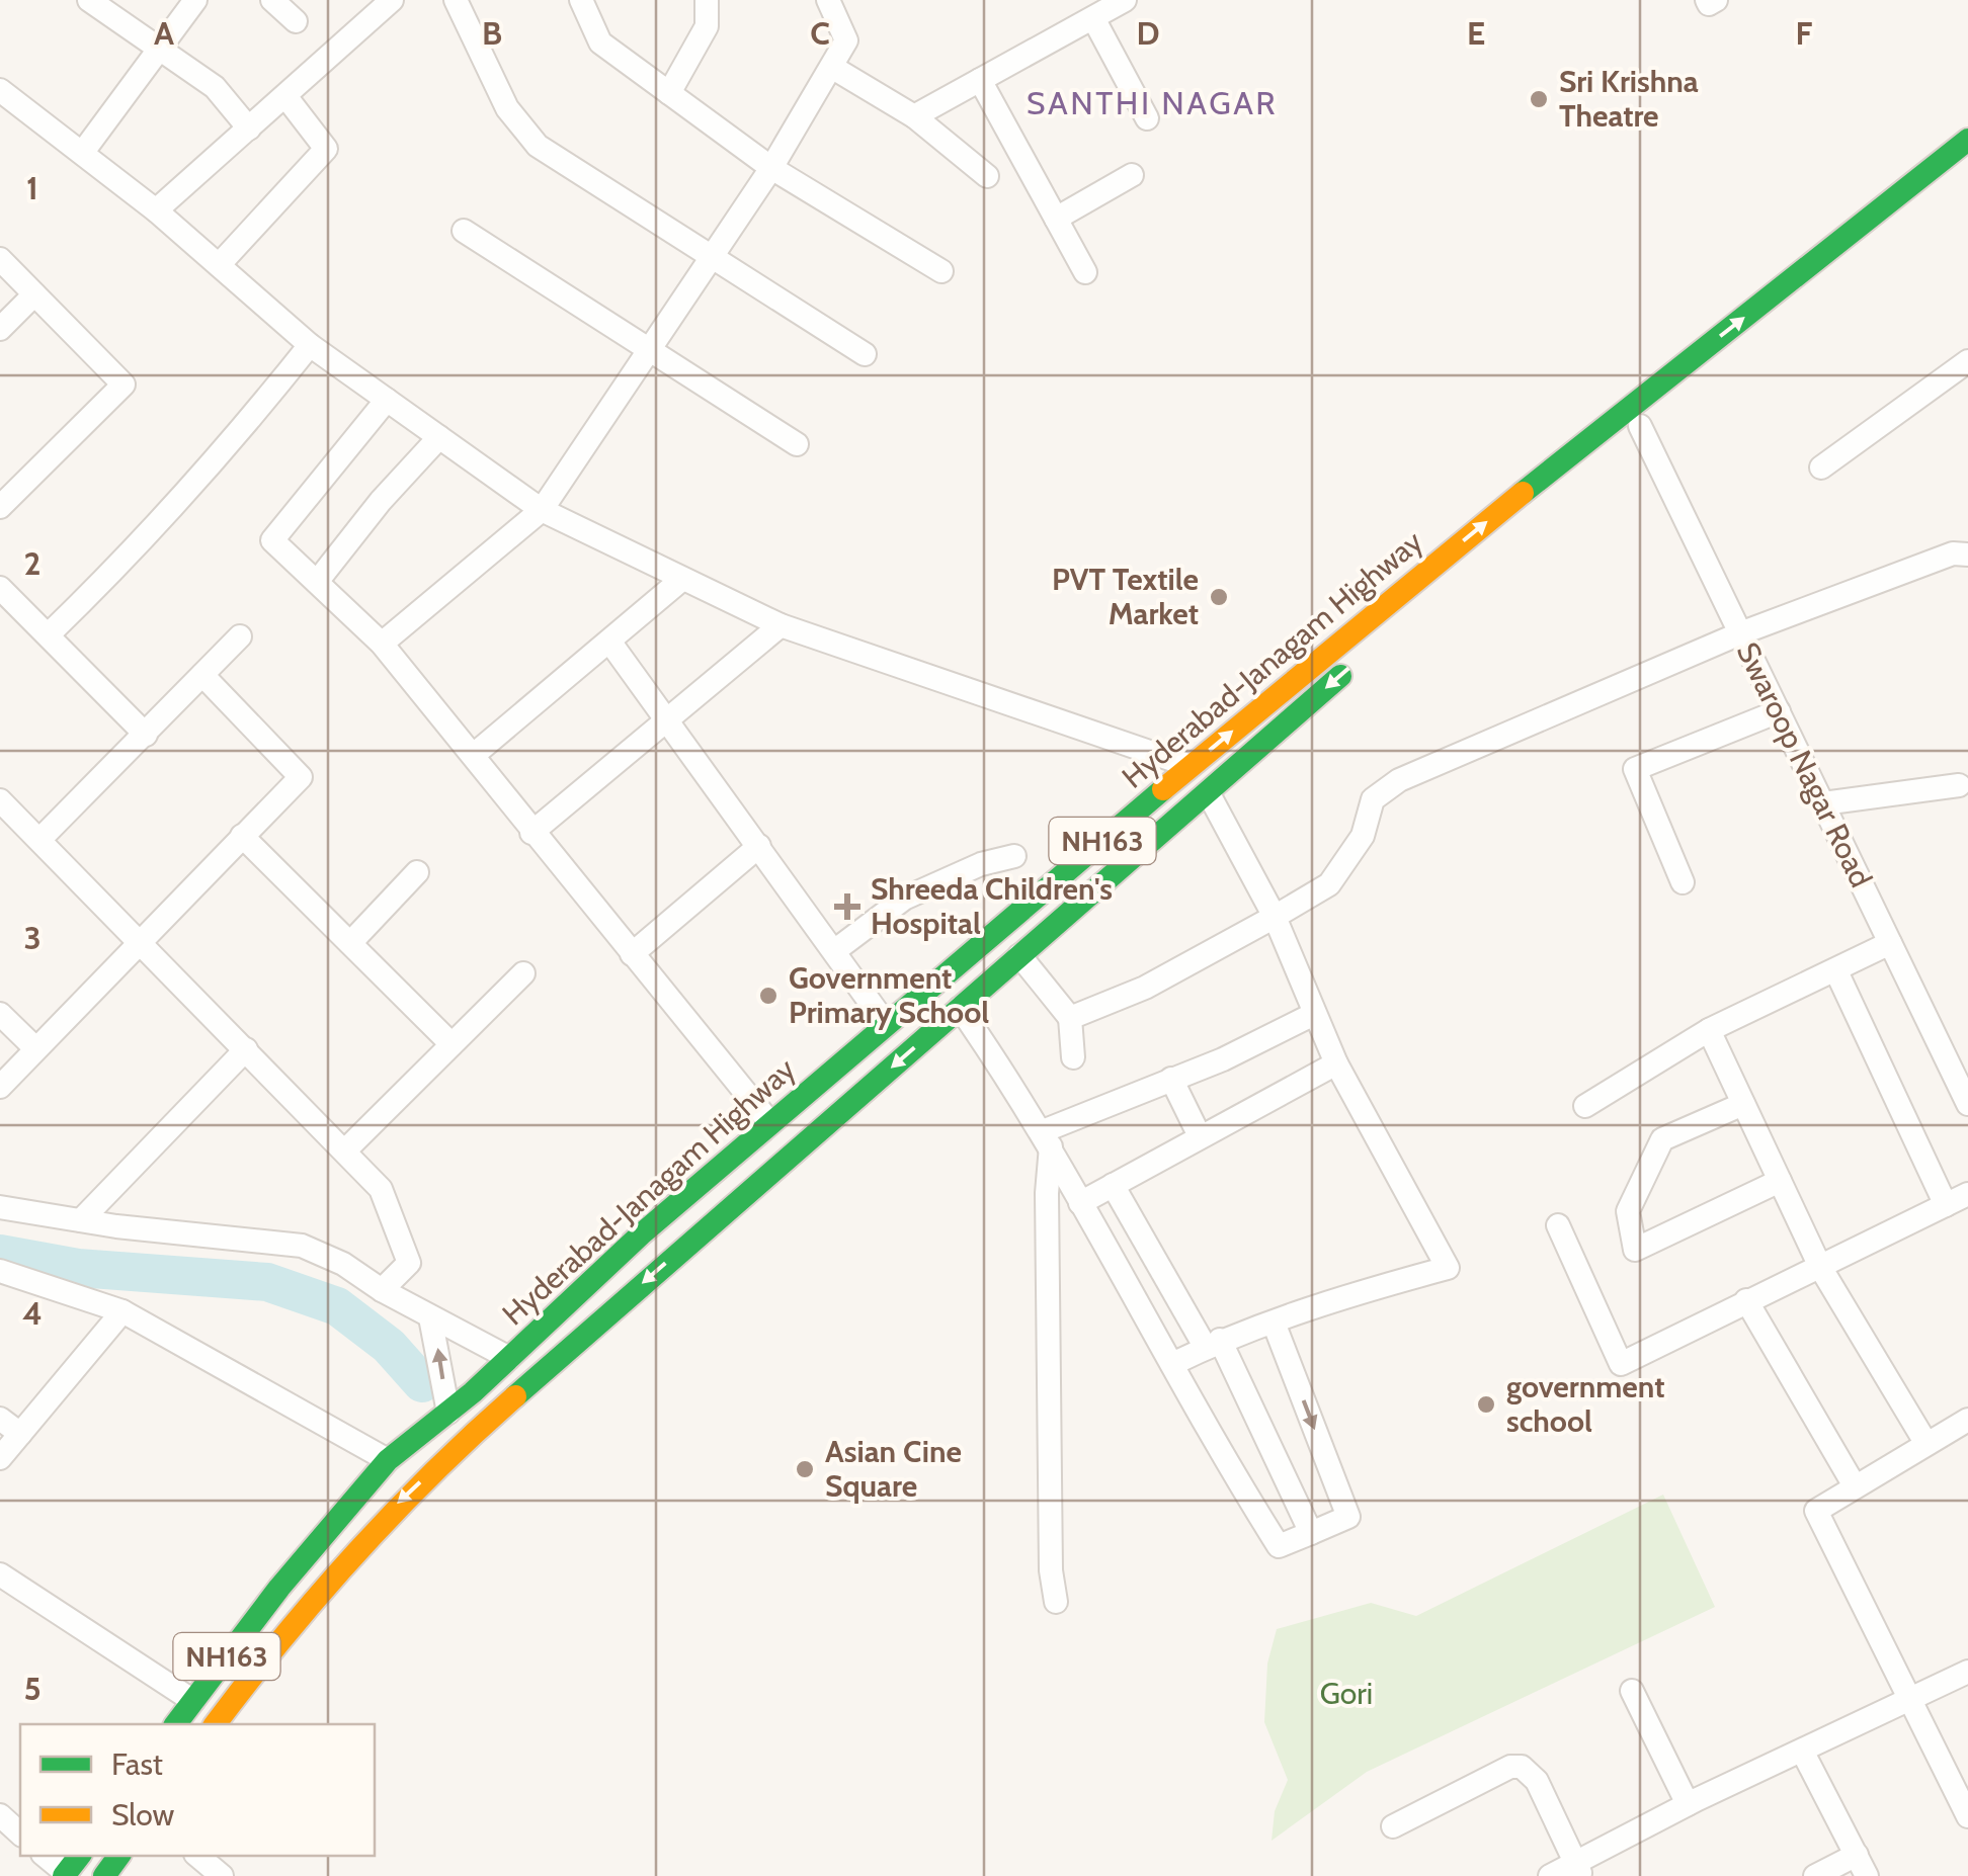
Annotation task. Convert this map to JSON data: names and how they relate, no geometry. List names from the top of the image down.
{
  "streets": {
    "highway": ["Hyderabad-Janagam Highway", "NH163"],
    "street": ["Swaroop Nagar Road"]
  },
  "crossings": [
    ["Hyderabad-Janagam Highway", "Swaroop Nagar Road"]
  ],
  "districts": ["SANTHI NAGAR"],
  "parks": ["Gori"],
  "places": {
    "other": [
      "Sri Krishna Theatre",
      "PVT Textile Market",
      "Government Primary School",
      "government school",
      "Asian Cine Square"
    ],
    "health": ["Shreeda Children's Hospital"]
  },
  "legend": ["Fast", "Slow"],
  "grid": {
    "columns": [
      "A",
      "B",
      "C",
      "D",
      "E",
      "F"
    ],
    "rows": [
      "1",
      "2",
      "3",
      "4",
      "5"
    ]
  }
}
